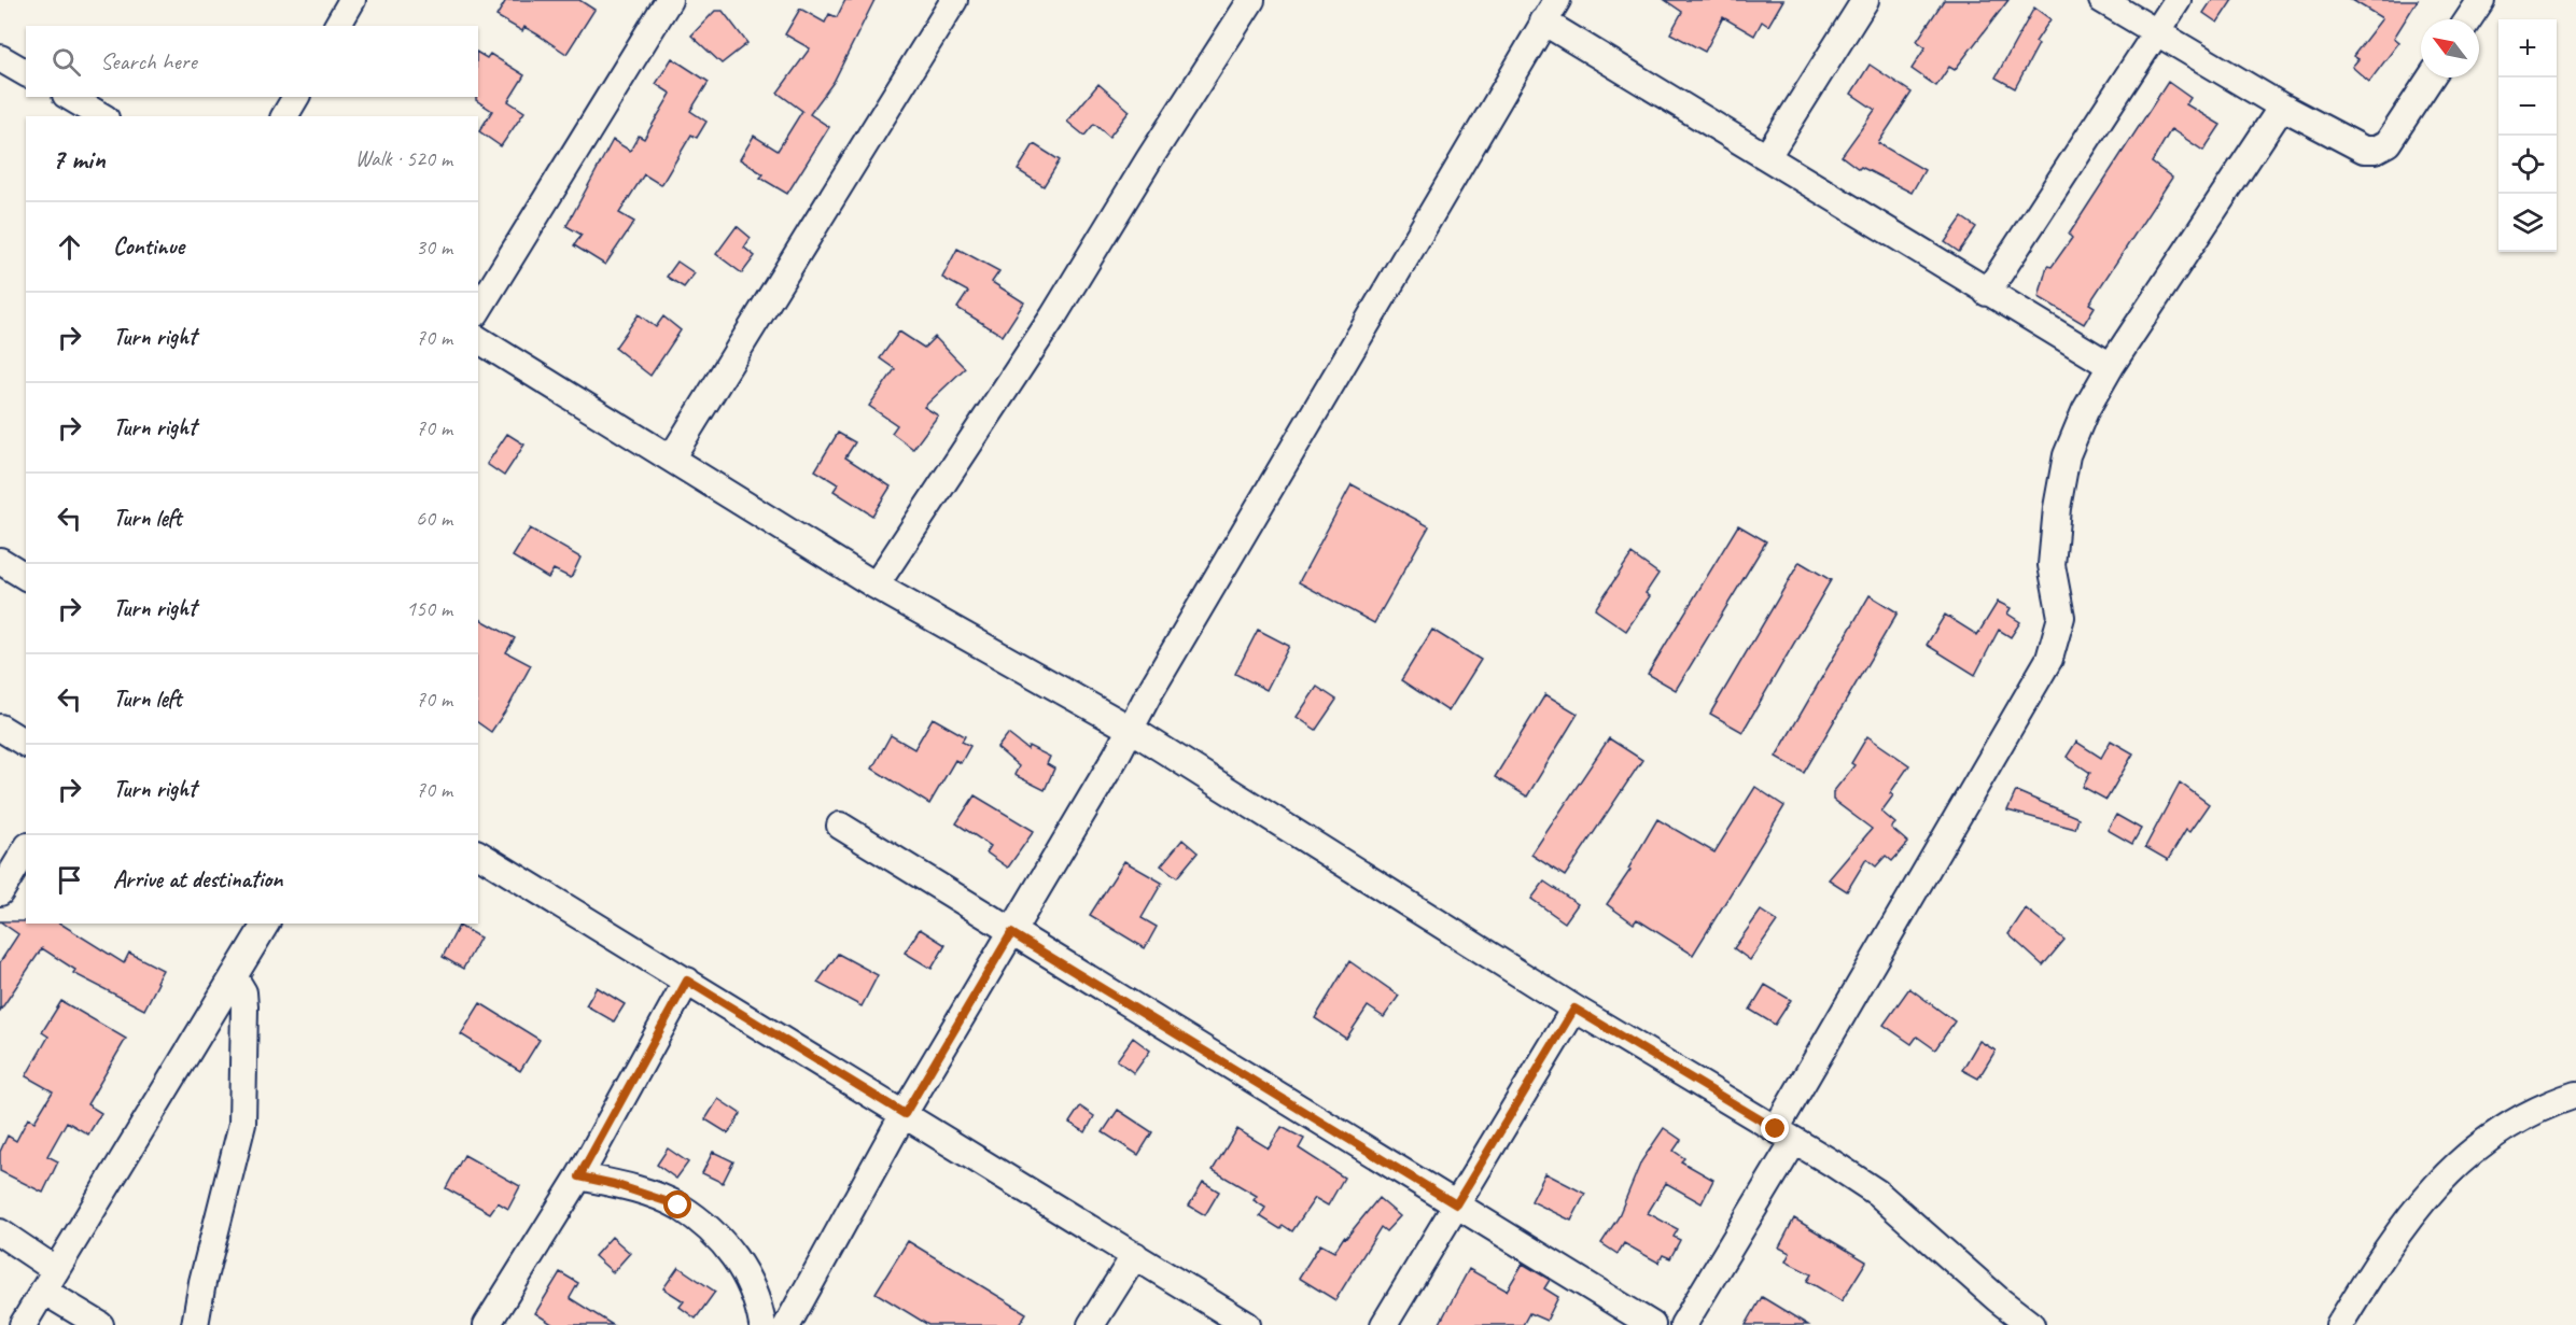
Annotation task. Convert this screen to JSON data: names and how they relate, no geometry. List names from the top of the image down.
{
  "north": "top left",
  "page": {
    "map_buttons": ["+", "−"],
    "search": "Search here",
    "heading": ["7 min", "Walk · 520 m"],
    "list": [
      ["Continue", "30 m"],
      ["Turn right", "70 m"],
      ["Turn right", "70 m"],
      ["Turn left", "60 m"],
      ["Turn right", "150 m"],
      ["Turn left", "70 m"],
      ["Turn right", "70 m"],
      "Arrive at destination"
    ]
  }
}
